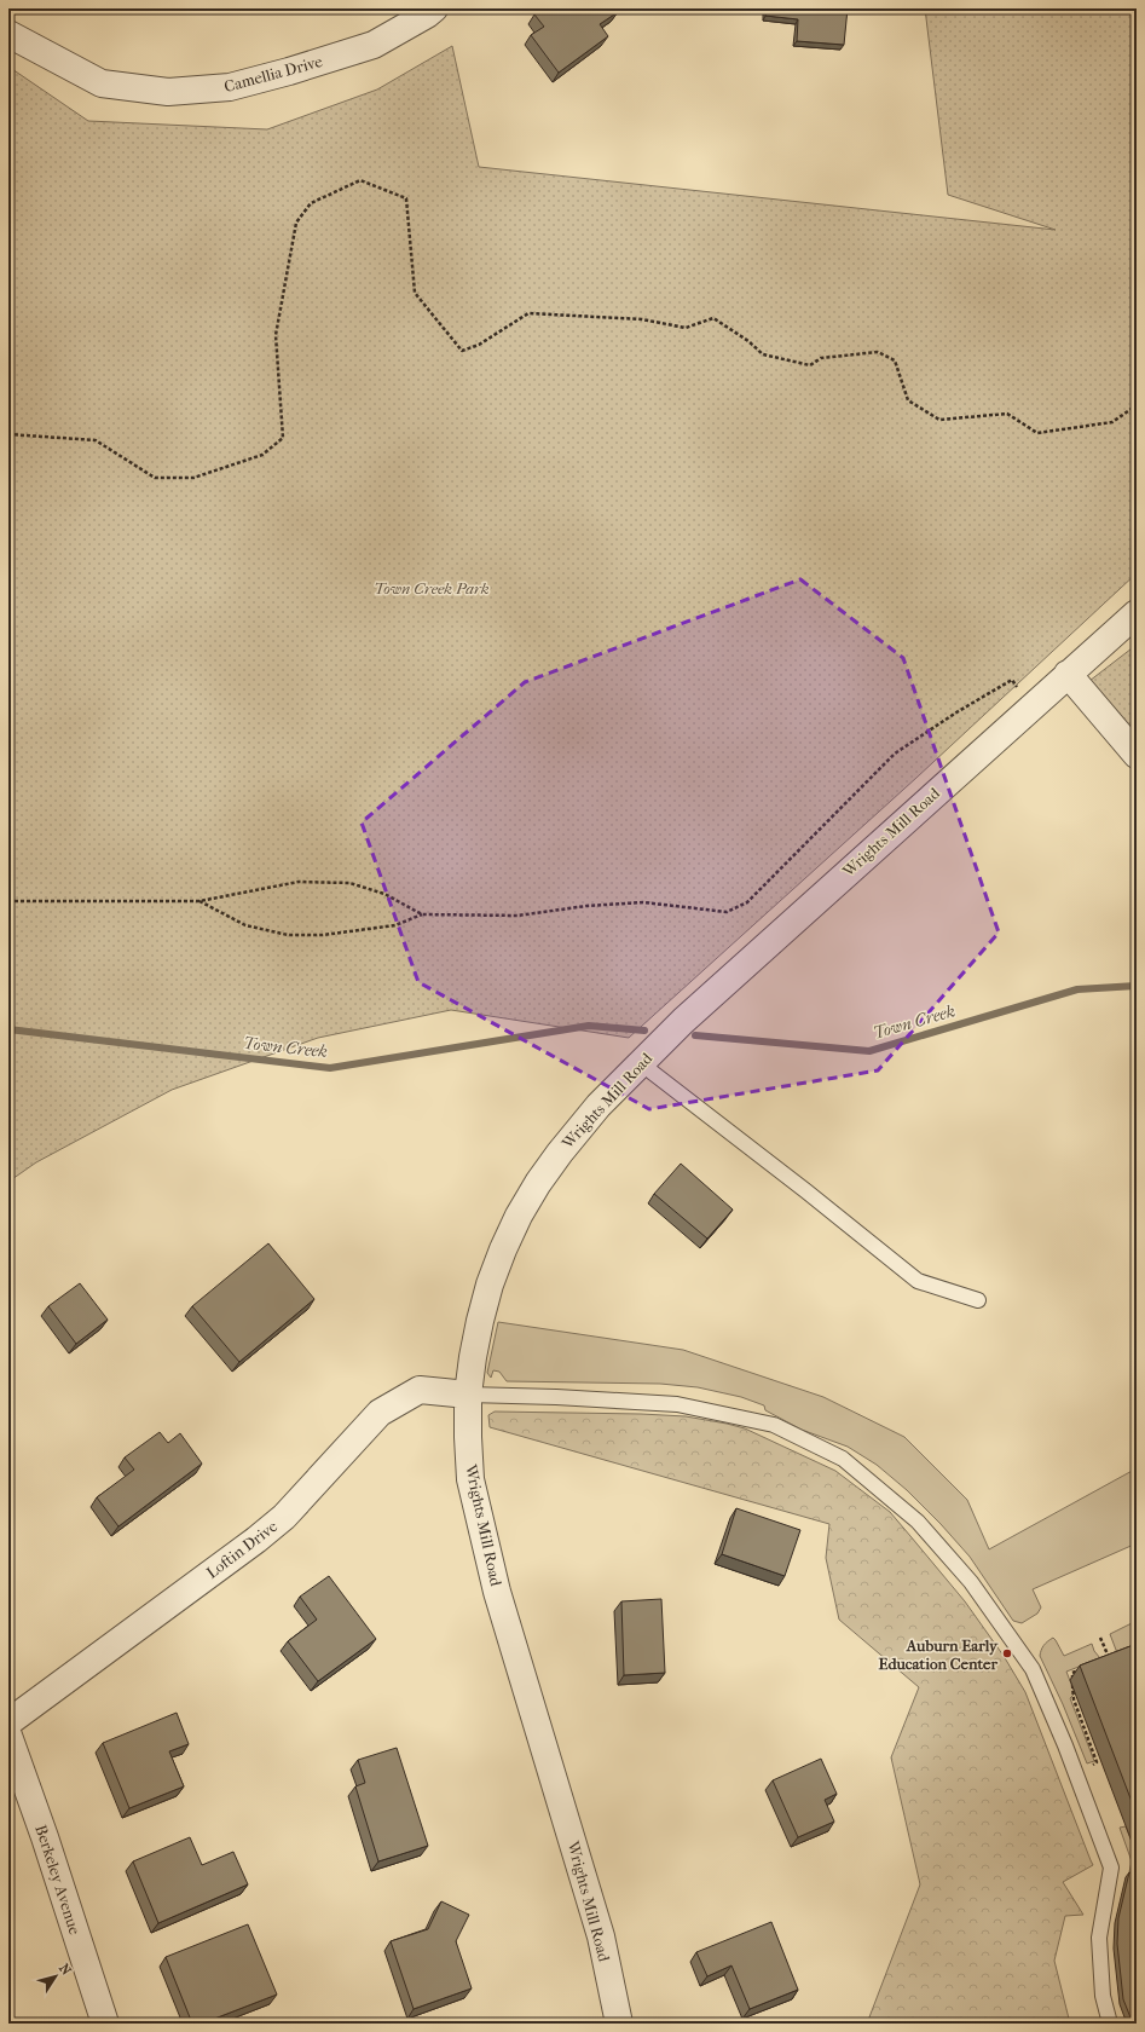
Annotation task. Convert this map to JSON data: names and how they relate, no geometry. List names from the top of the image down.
{
  "streets": {
    "street": [
      "Camellia Drive",
      "Wrights Mill Road",
      "Loftin Drive",
      "Berkeley Avenue"
    ]
  },
  "crossings": [
    ["Wrights Mill Road", "Loftin Drive"]
  ],
  "water": ["Town Creek"],
  "parks": ["Town Creek Park"],
  "places": ["Auburn Early Education Center"],
  "north": "top right"
}
